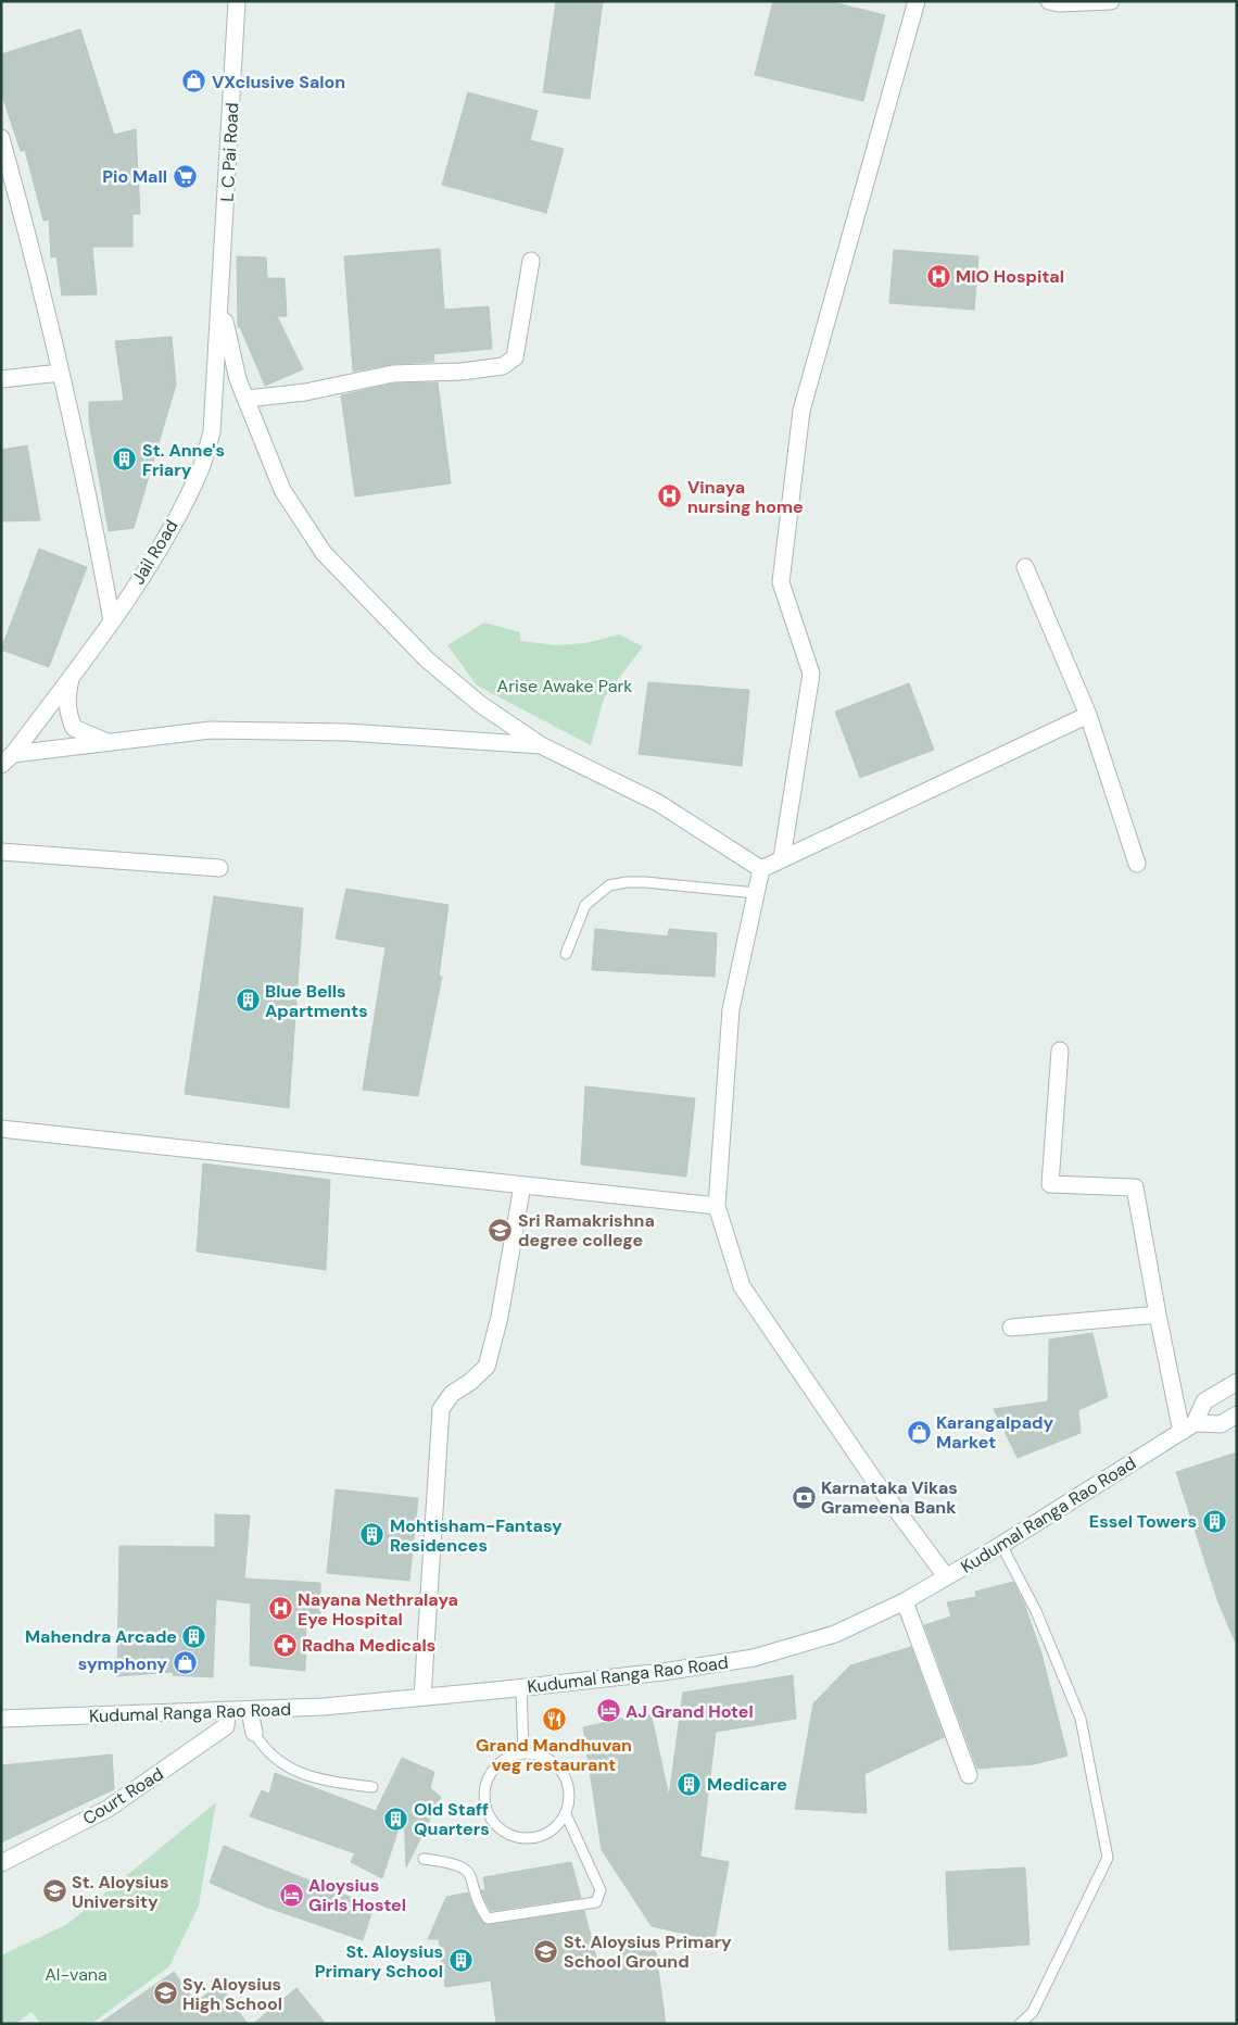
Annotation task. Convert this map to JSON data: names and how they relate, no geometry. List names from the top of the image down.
{
  "streets": {
    "street": [
      "L C Pai Road",
      "Jail Road",
      "Kudumal Ranga Rao Road",
      "Court Road"
    ]
  },
  "crossings": [
    ["L C Pai Road", "Jail Road"],
    ["Kudumal Ranga Rao Road", "Court Road"]
  ],
  "parks": ["Arise Awake Park", "Al-vana"],
  "places": {
    "shop": ["VXclusive Salon", "Karangalpady Market", "symphony"],
    "supermarket": ["Pio Mall"],
    "hospital": ["MIO Hospital", "Vinaya nursing home", "Nayana Nethralaya Eye Hospital"],
    "building": [
      "St. Anne's Friary",
      "Blue Bells Apartments",
      "Essel Towers",
      "Mohtisham-Fantasy Residences",
      "Mahendra Arcade",
      "Medicare",
      "Old Staff Quarters",
      "St. Aloysius Primary School"
    ],
    "school or university": [
      "Sri Ramakrishna degree college",
      "St. Aloysius University",
      "St. Aloysius Primary School Ground",
      "Sy. Aloysius High School"
    ],
    "bank": ["Karnataka Vikas Grameena Bank"],
    "pharmacy": ["Radha Medicals"],
    "hotel": ["AJ Grand Hotel", "Aloysius Girls Hostel"],
    "restaurant": ["Grand Mandhuvan veg restaurant"]
  }
}
